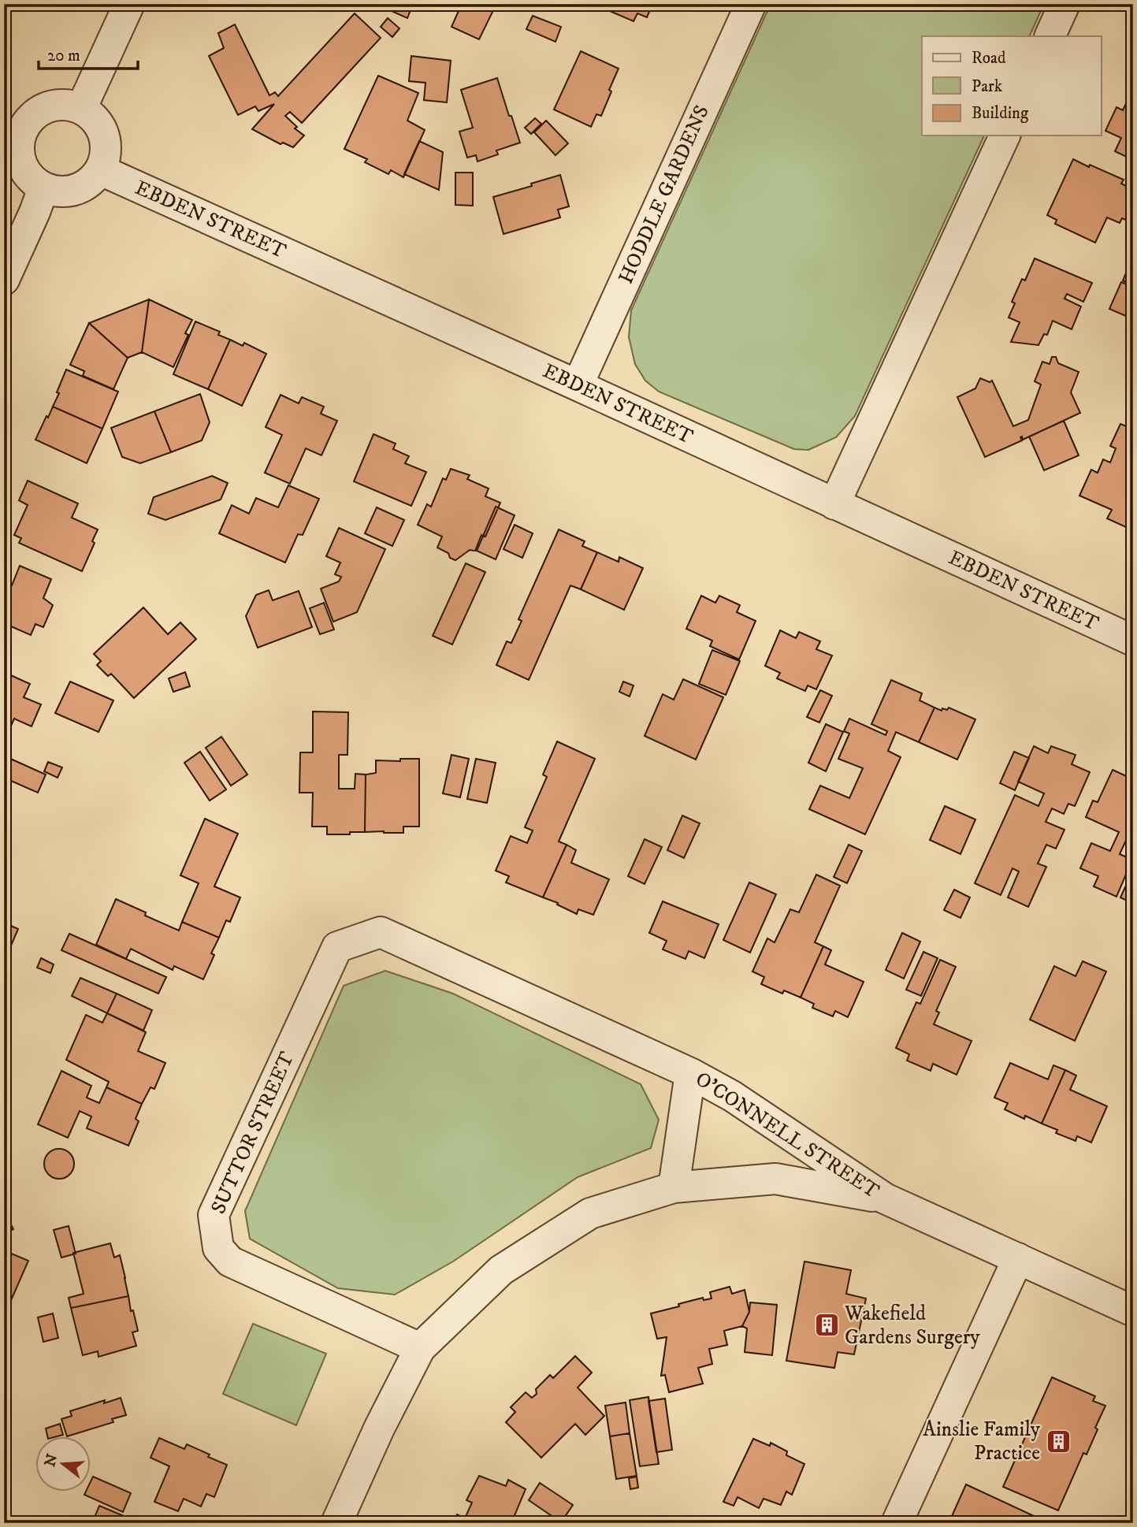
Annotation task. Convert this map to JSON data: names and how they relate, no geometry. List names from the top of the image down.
{
  "streets": {
    "street": [
      "HODDLE GARDENS",
      "EBDEN STREET",
      "SUTTOR STREET",
      "O'CONNELL STREET"
    ]
  },
  "crossings": [
    ["HODDLE GARDENS", "EBDEN STREET"],
    ["SUTTOR STREET", "O'CONNELL STREET"]
  ],
  "places": {
    "building": ["Wakefield Gardens Surgery", "Ainslie Family Practice"]
  },
  "legend": ["Road", "Park", "Building"],
  "scale_bar": "20 m",
  "north": "left"
}
